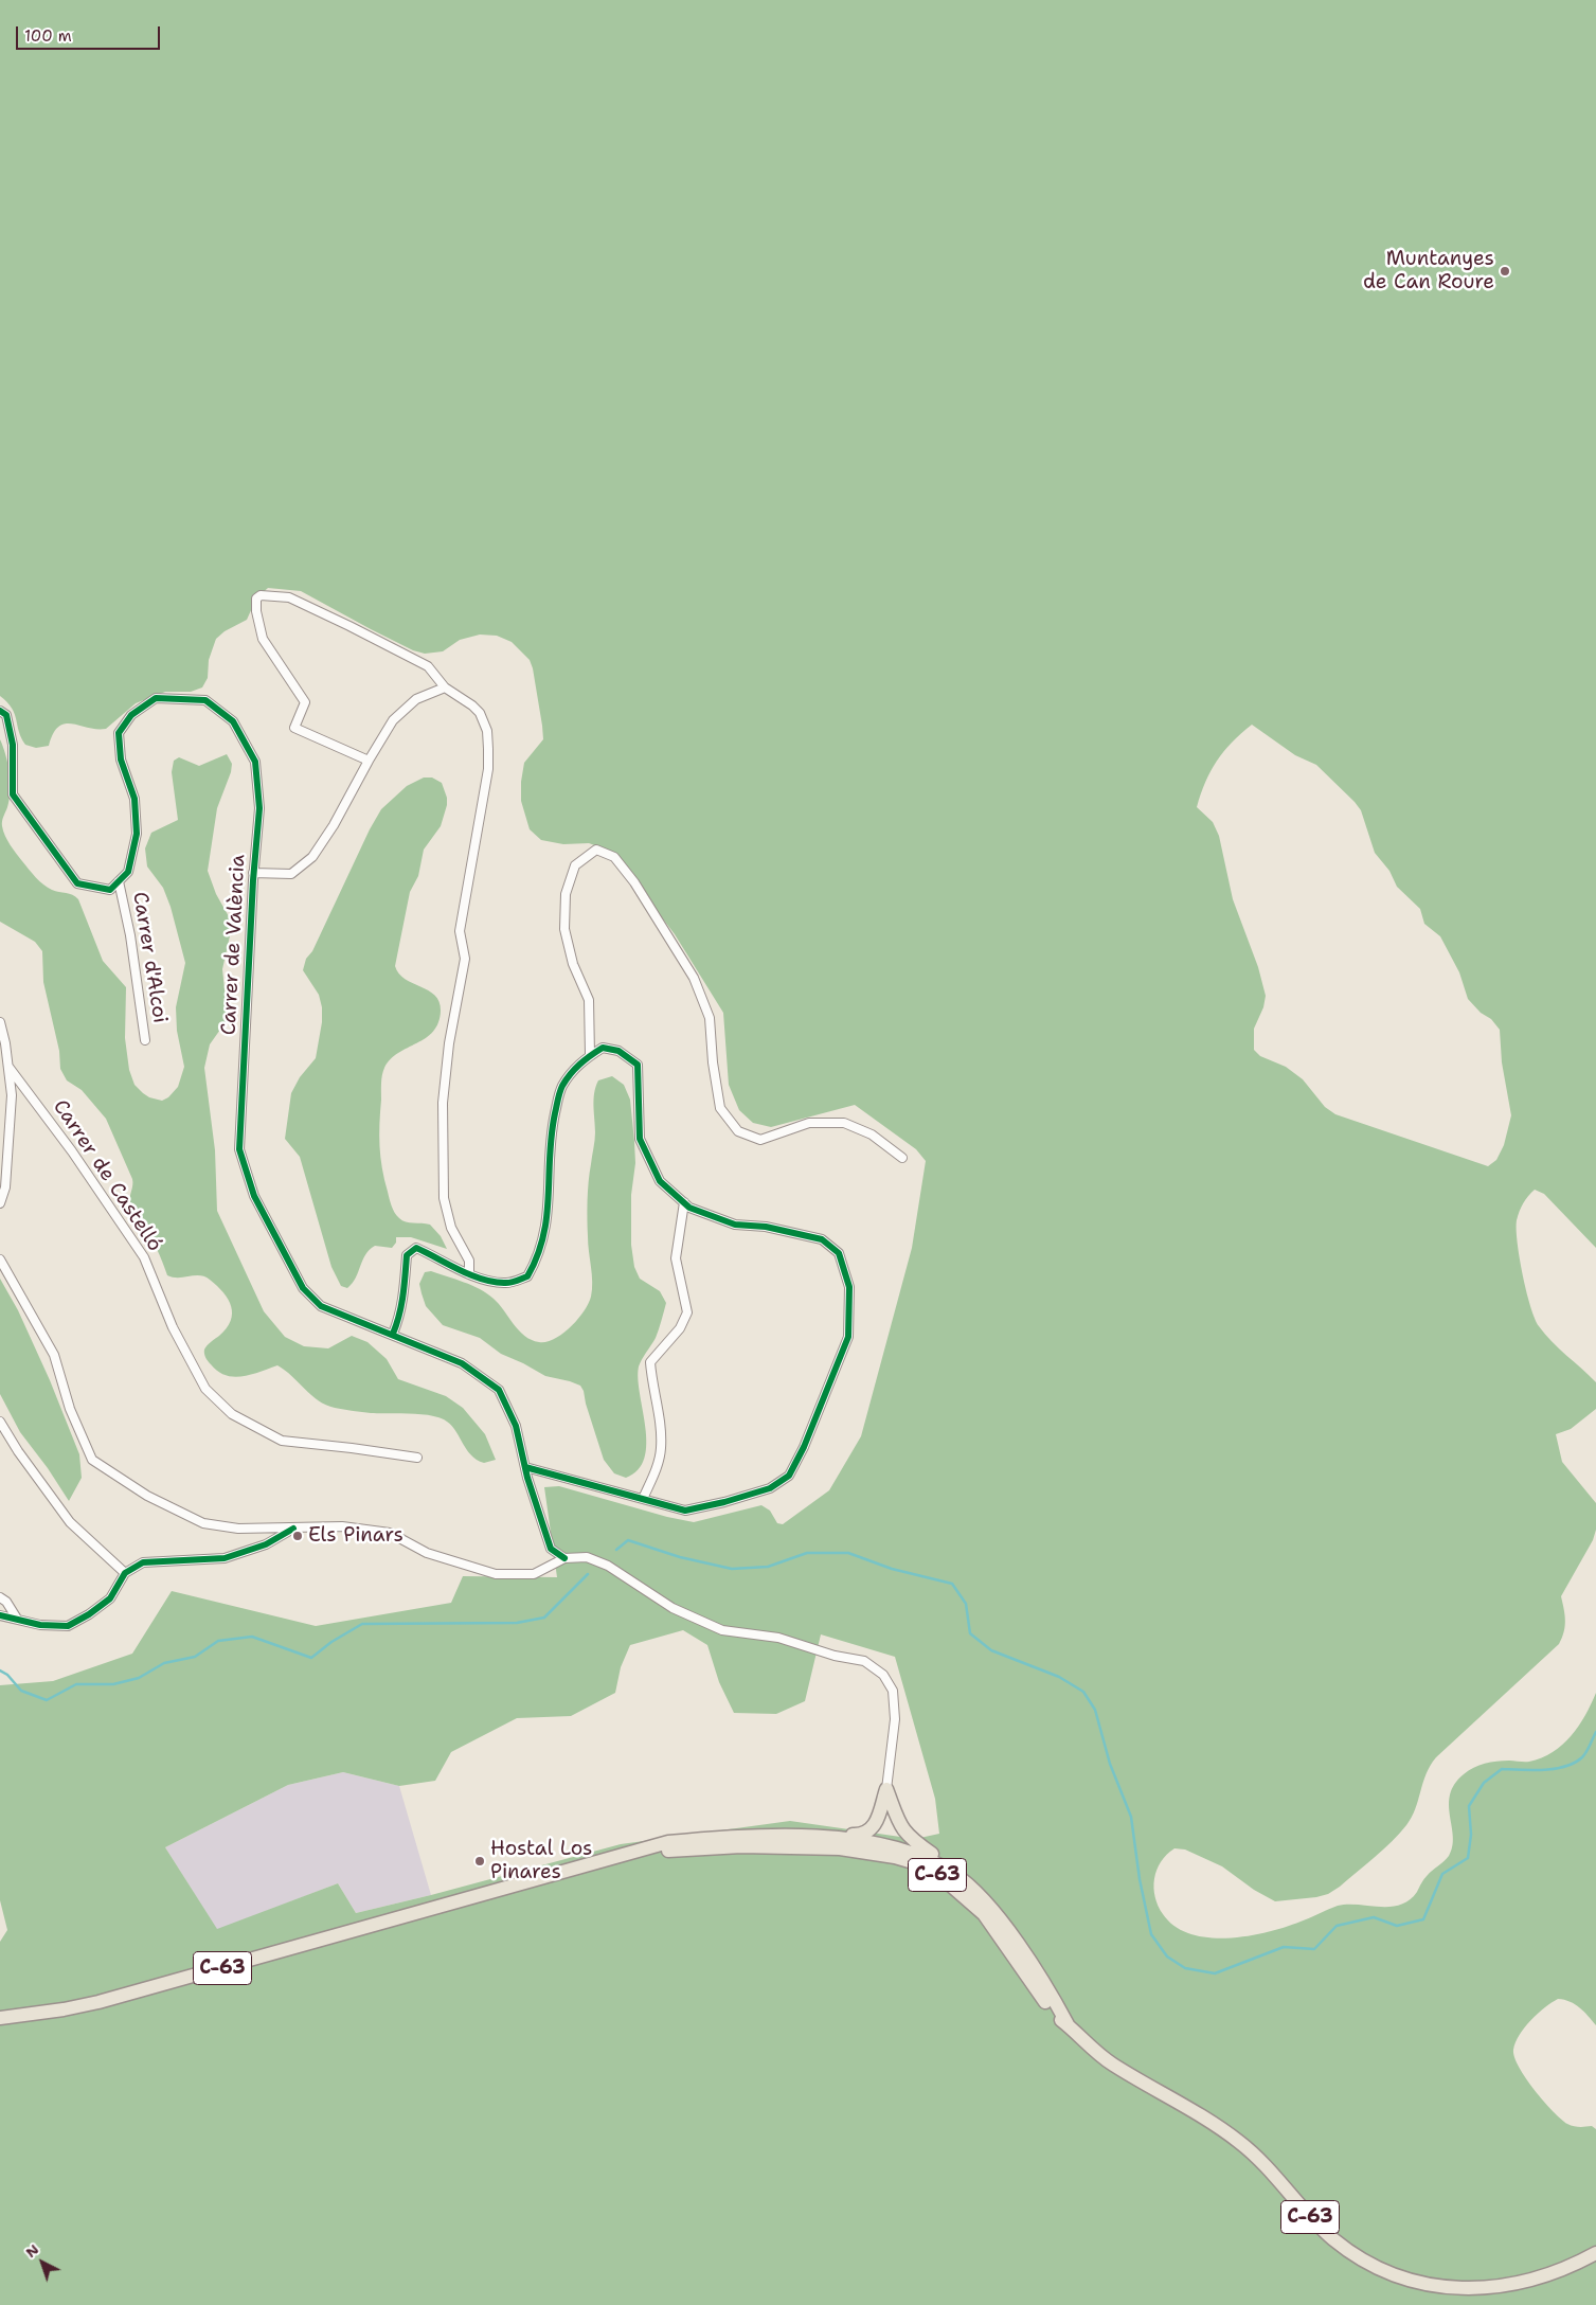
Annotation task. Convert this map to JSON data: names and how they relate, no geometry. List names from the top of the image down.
{
  "streets": {
    "main road": ["C-63"],
    "street": ["Carrer de València", "Carrer d'Alcoi", "Carrer de Castelló"]
  },
  "crossings": [
    ["Carrer de València", "Carrer d'Alcoi"]
  ],
  "places": ["Muntanyes de Can Roure", "Els Pinars", "Hostal Los Pinares"],
  "scale_bar": "100 m",
  "north": "top left"
}
